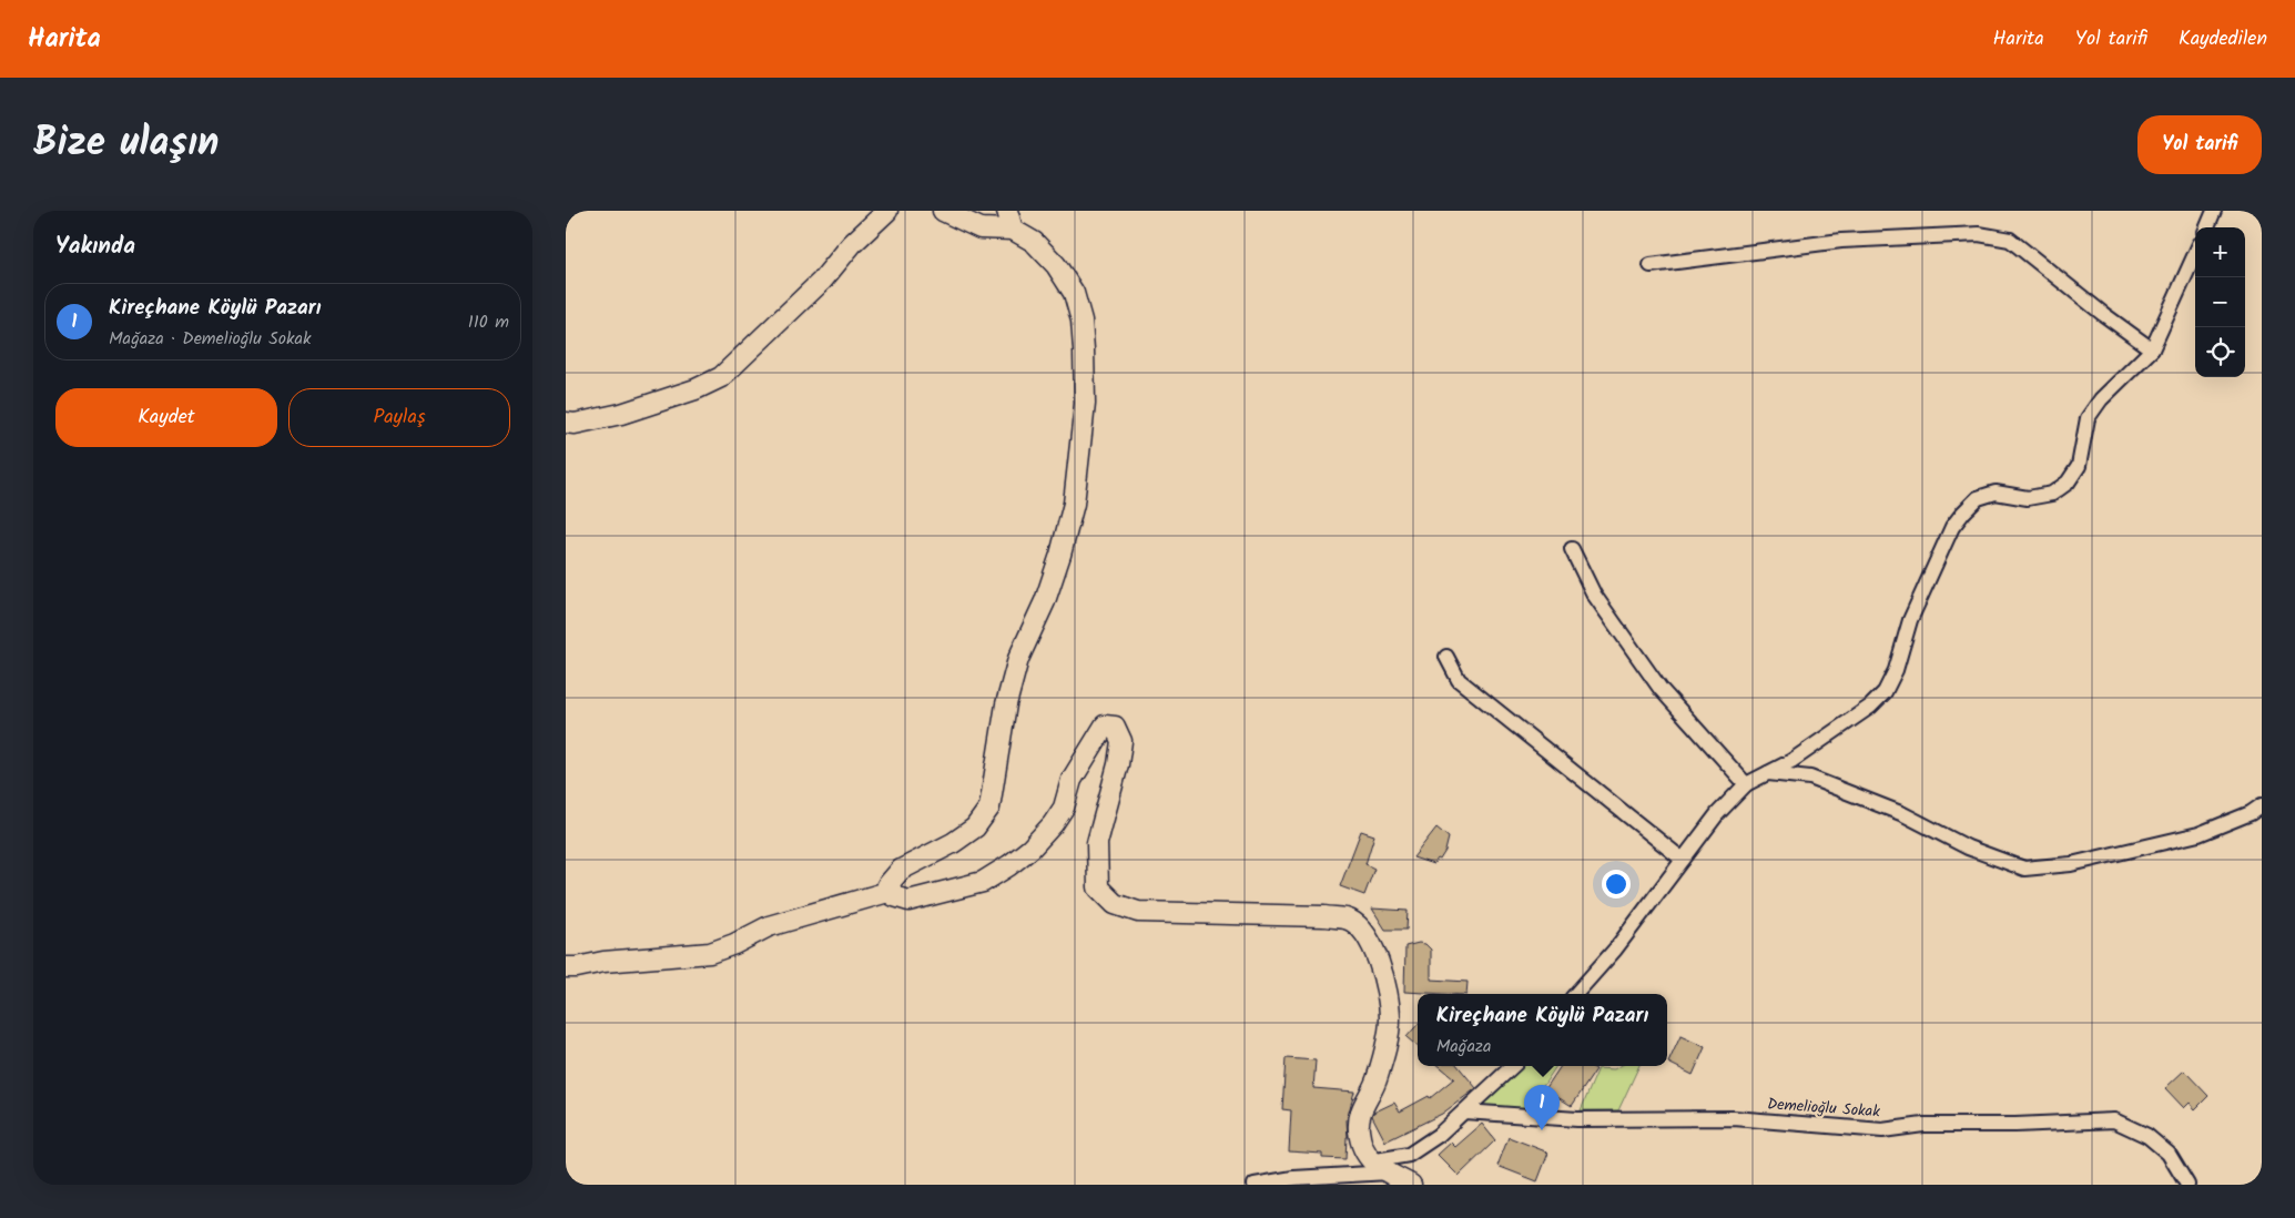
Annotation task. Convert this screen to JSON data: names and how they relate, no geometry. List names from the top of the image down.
{
  "streets": {
    "street": ["Demelioğlu Sokak"]
  },
  "page": {
    "header": "Harita",
    "nav": ["Harita", "Yol tarifi", "Kaydedilen"],
    "title": "Bize ulaşın",
    "buttons": [
      "Yol tarifi",
      ["Kaydet", "Paylaş"]
    ],
    "heading": "Yakında",
    "map_buttons": ["+", "−"],
    "list": [
      {
        "mark": "1",
        "name": "Kireçhane Köylü Pazarı",
        "note": "Mağaza · Demelioğlu Sokak",
        "value": "110 m"
      }
    ],
    "popup": ["Kireçhane Köylü Pazarı", "Mağaza"],
    "pins": "1"
  }
}
